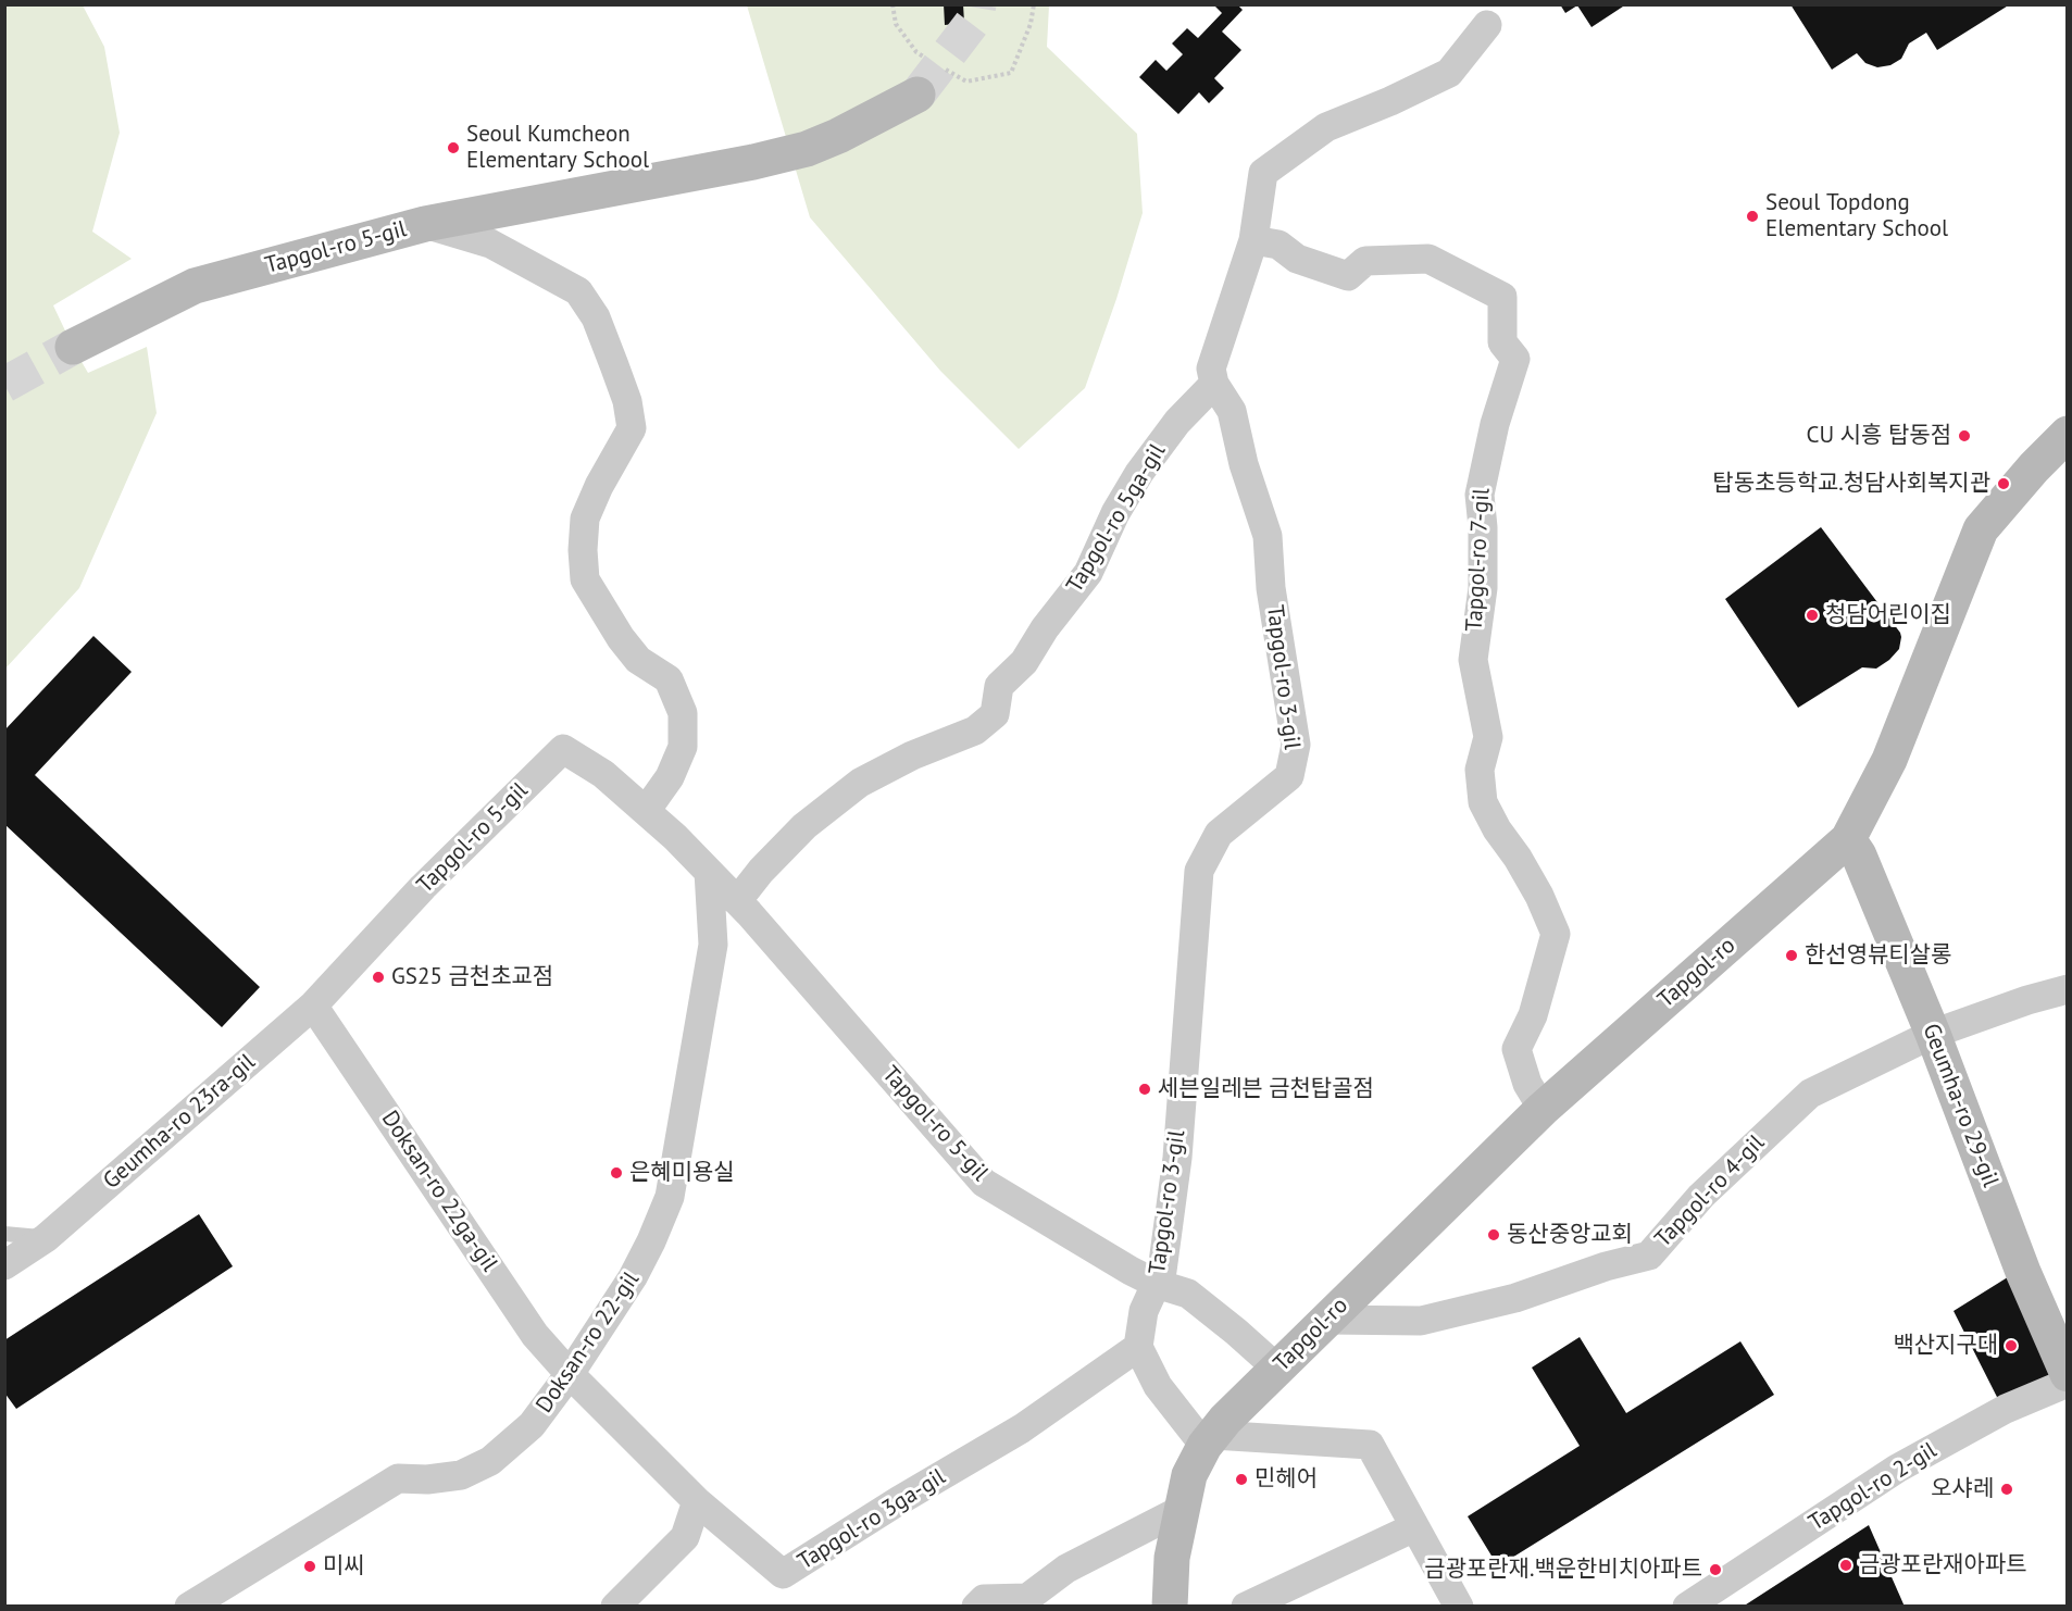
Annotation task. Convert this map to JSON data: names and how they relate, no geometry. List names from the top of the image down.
{
  "streets": {
    "street": [
      "Tapgol-ro 5-gil",
      "Tapgol-ro 5ga-gil",
      "Tapgol-ro 7-gil",
      "Tapgol-ro 3-gil",
      "Tapgol-ro",
      "Geumha-ro 29-gil",
      "Geumha-ro 23ra-gil",
      "Doksan-ro 22ga-gil",
      "Tapgol-ro 4-gil",
      "Doksan-ro 22-gil",
      "Tapgol-ro 2-gil",
      "Tapgol-ro 3ga-gil"
    ]
  },
  "crossings": [
    ["Tapgol-ro 5-gil", "Tapgol-ro 5ga-gil"],
    ["Tapgol-ro 5-gil", "Tapgol-ro 3-gil"],
    ["Tapgol-ro 5-gil", "Tapgol-ro"],
    ["Tapgol-ro 5-gil", "Geumha-ro 23ra-gil"],
    ["Tapgol-ro 5-gil", "Doksan-ro 22ga-gil"],
    ["Tapgol-ro 5-gil", "Doksan-ro 22-gil"],
    ["Tapgol-ro 5ga-gil", "Tapgol-ro 3-gil"],
    ["Tapgol-ro 7-gil", "Tapgol-ro"],
    ["Tapgol-ro 3-gil", "Tapgol-ro 3ga-gil"],
    ["Tapgol-ro", "Geumha-ro 29-gil"],
    ["Tapgol-ro", "Tapgol-ro 4-gil"],
    ["Geumha-ro 29-gil", "Tapgol-ro 4-gil"],
    ["Geumha-ro 23ra-gil", "Doksan-ro 22ga-gil"],
    ["Doksan-ro 22ga-gil", "Doksan-ro 22-gil"],
    ["Doksan-ro 22ga-gil", "Tapgol-ro 3ga-gil"],
    ["Doksan-ro 22-gil", "Tapgol-ro 3ga-gil"]
  ],
  "places": [
    "Seoul Kumcheon Elementary School",
    "Seoul Topdong Elementary School",
    "CU 시흥 탑동점",
    "탑동초등학교.청담사회복지관",
    "청담어린이집",
    "한선영뷰티살롱",
    "GS25 금천초교점",
    "세븐일레븐 금천탑골점",
    "은혜미용실",
    "동산중앙교회",
    "백산지구대",
    "민헤어",
    "오샤레",
    "금광포란재아파트",
    "미씨",
    "금광포란재.백운한비치아파트"
  ]
}
